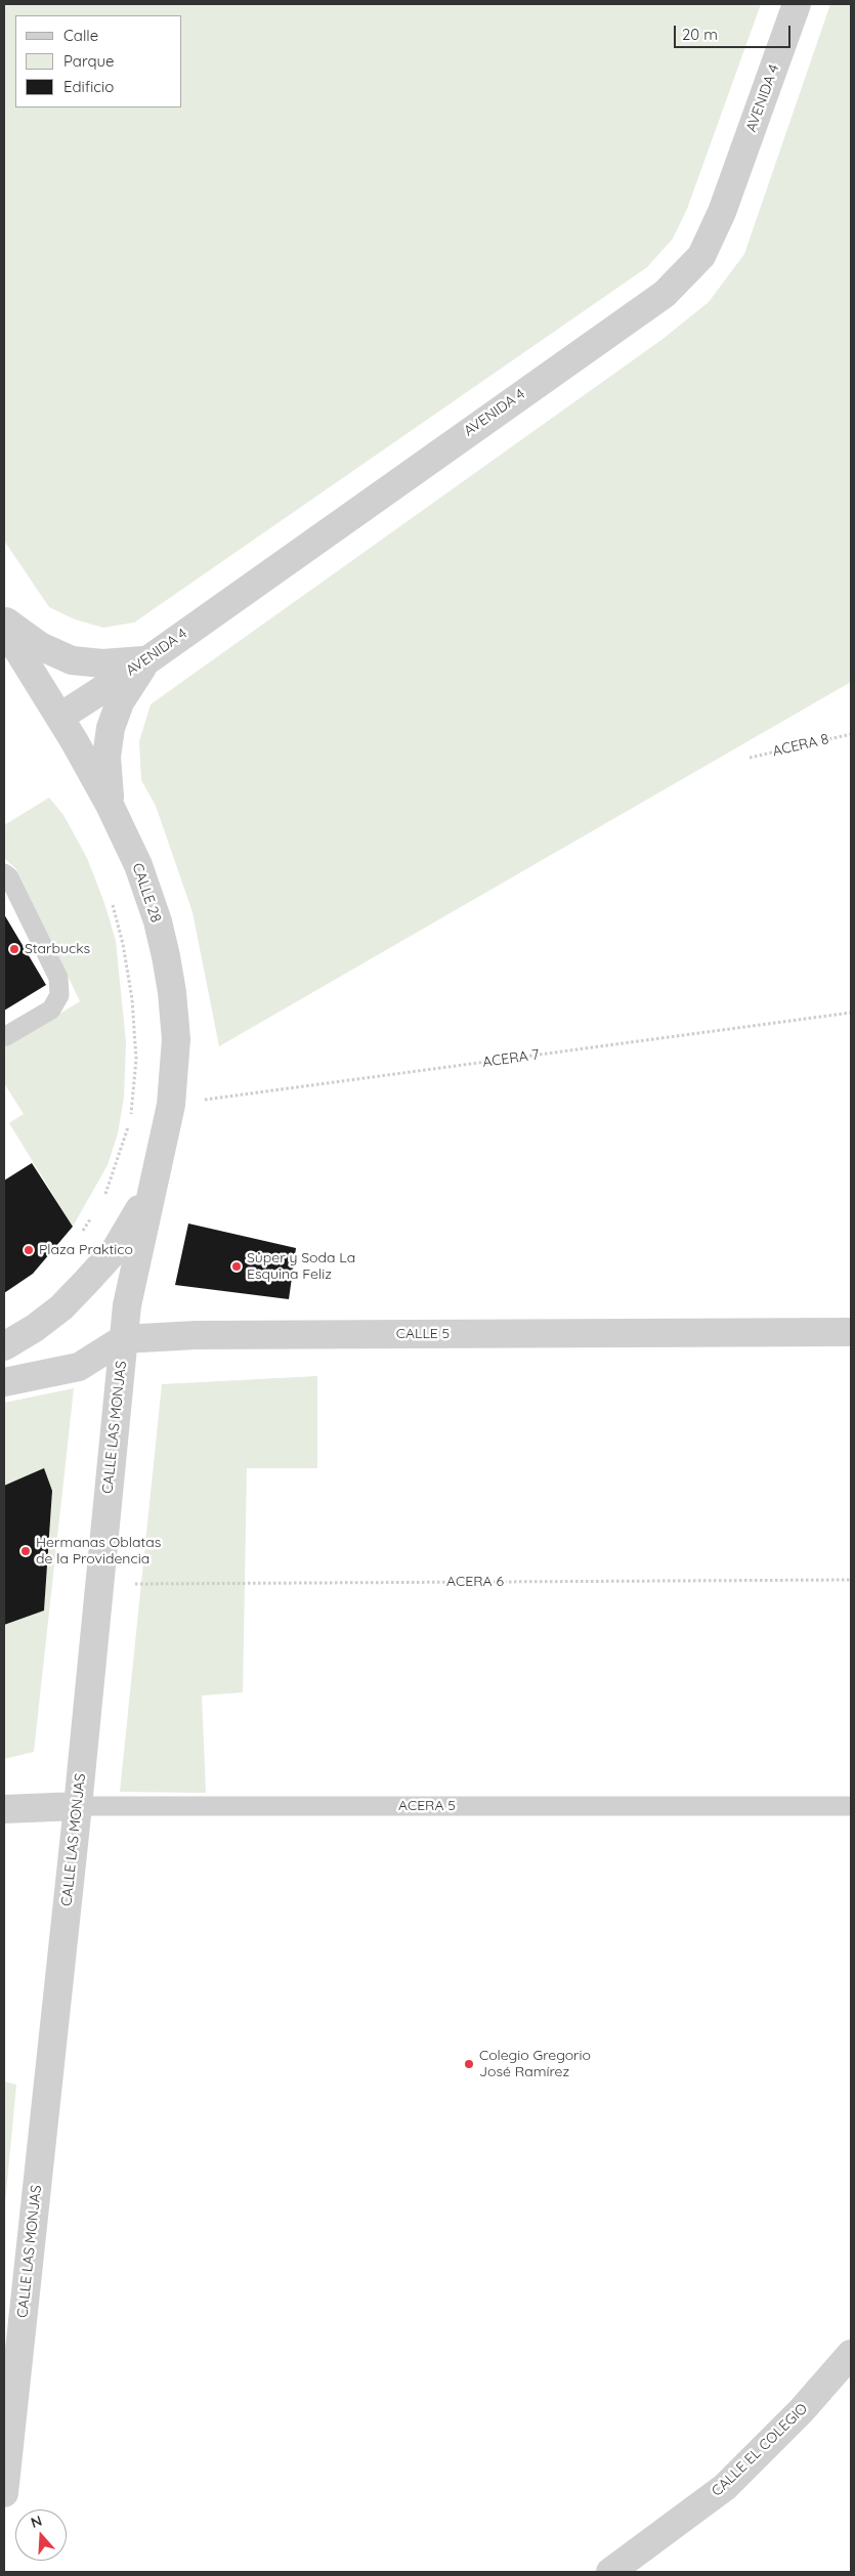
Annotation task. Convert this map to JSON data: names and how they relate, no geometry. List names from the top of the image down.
{
  "streets": {
    "street": [
      "AVENIDA 4",
      "CALLE 28",
      "CALLE 5",
      "CALLE LAS MONJAS",
      "ACERA 5",
      "CALLE EL COLEGIO"
    ],
    "path": ["ACERA 8", "ACERA 7", "ACERA 6"]
  },
  "crossings": [
    ["AVENIDA 4", "CALLE 28"],
    ["CALLE 28", "ACERA 7"],
    ["CALLE 28", "CALLE LAS MONJAS"],
    ["CALLE 5", "CALLE LAS MONJAS"],
    ["CALLE LAS MONJAS", "ACERA 6"],
    ["CALLE LAS MONJAS", "ACERA 5"]
  ],
  "places": [
    "Starbucks",
    "Plaza Praktico",
    "Súper y Soda La Esquina Feliz",
    "Hermanas Oblatas de la Providencia",
    "Colegio Gregorio José Ramírez"
  ],
  "legend": ["Calle", "Parque", "Edificio"],
  "scale_bar": "20 m",
  "north": "top"
}
